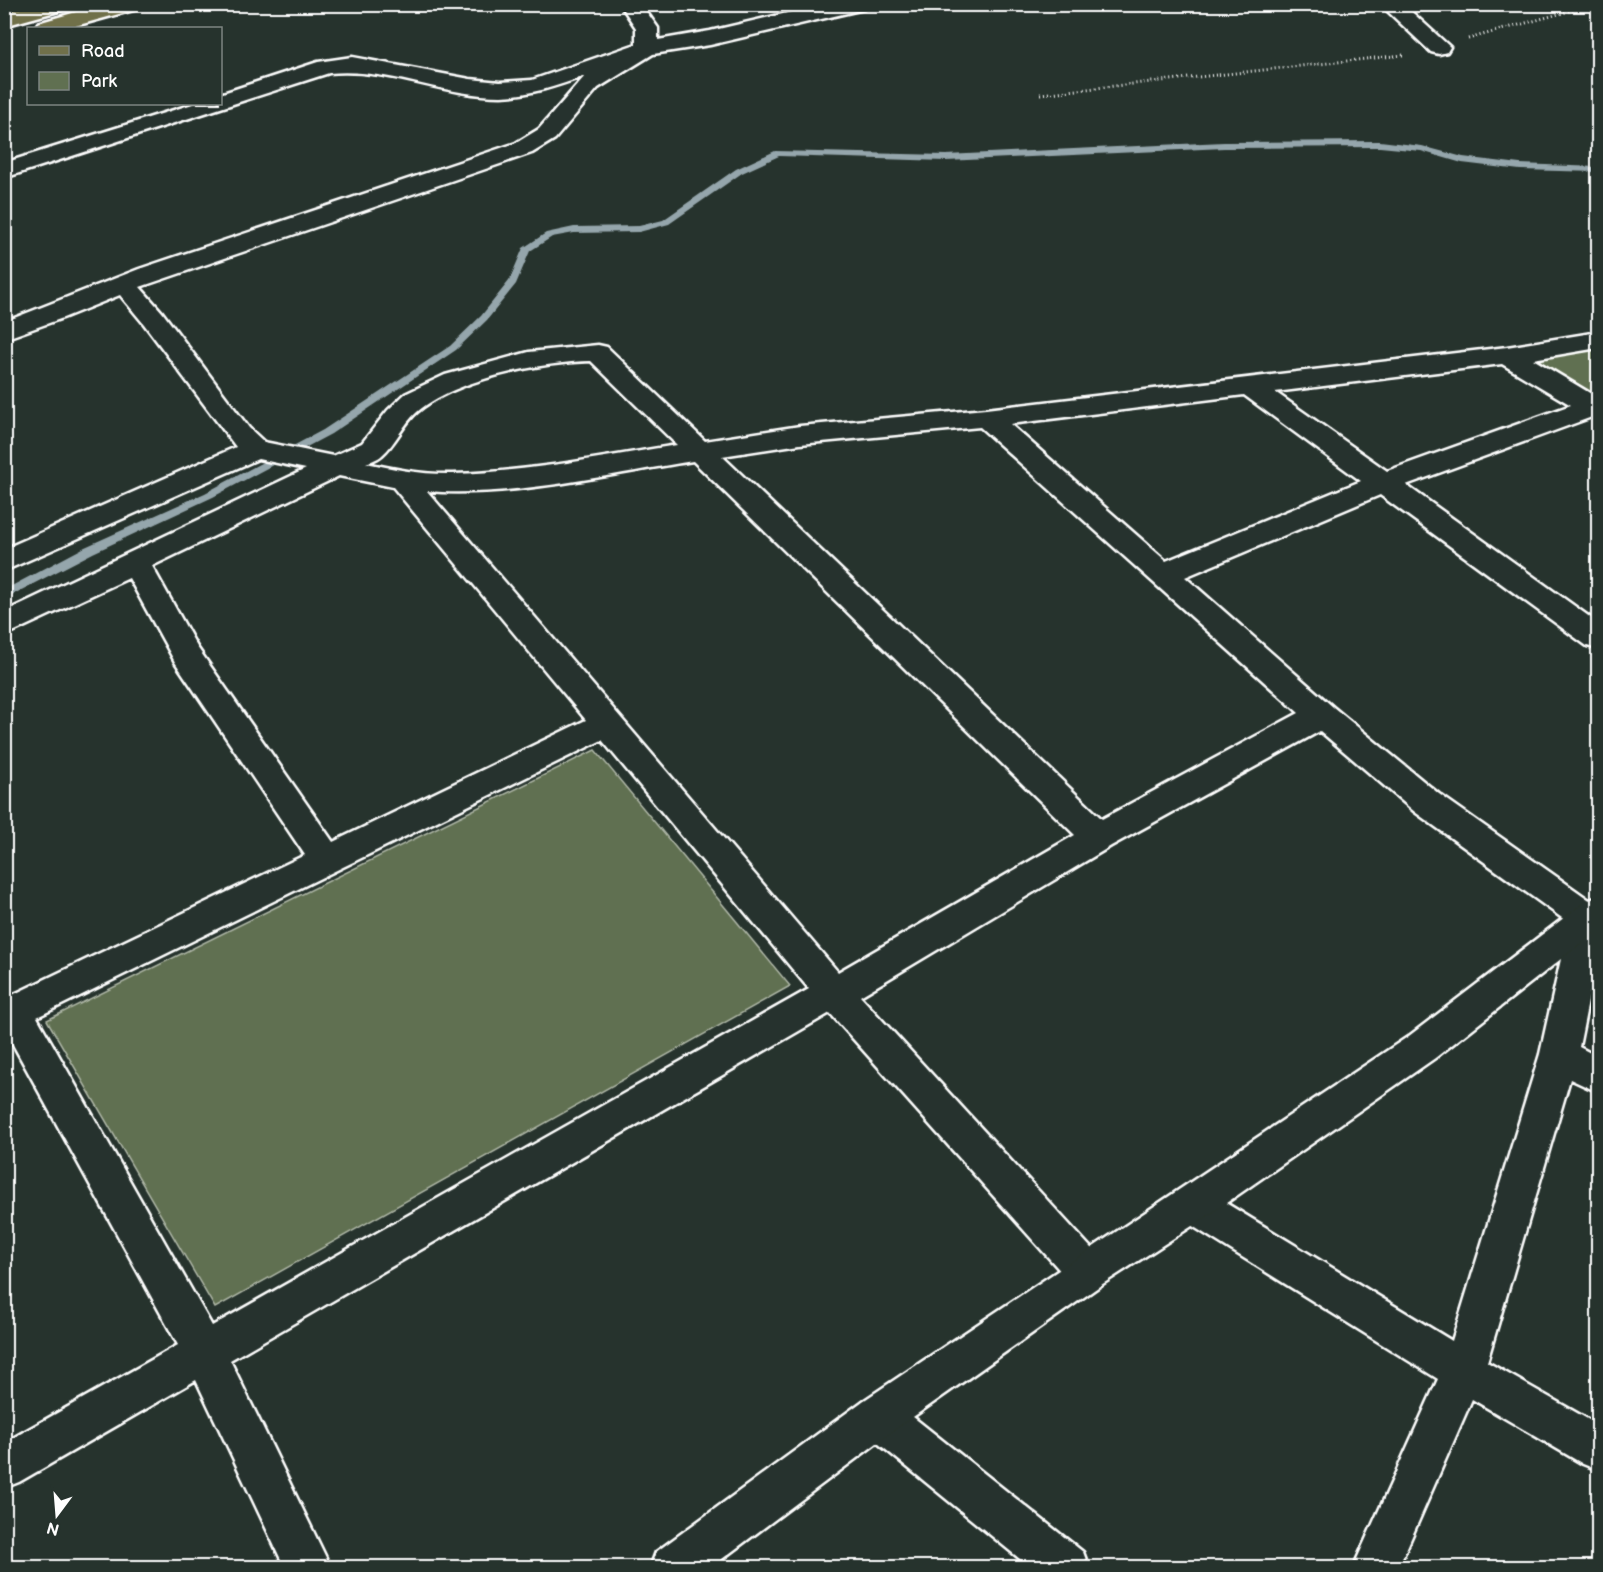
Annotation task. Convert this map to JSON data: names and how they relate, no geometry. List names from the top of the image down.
{
  "legend": ["Road", "Park"],
  "north": "bottom"
}
